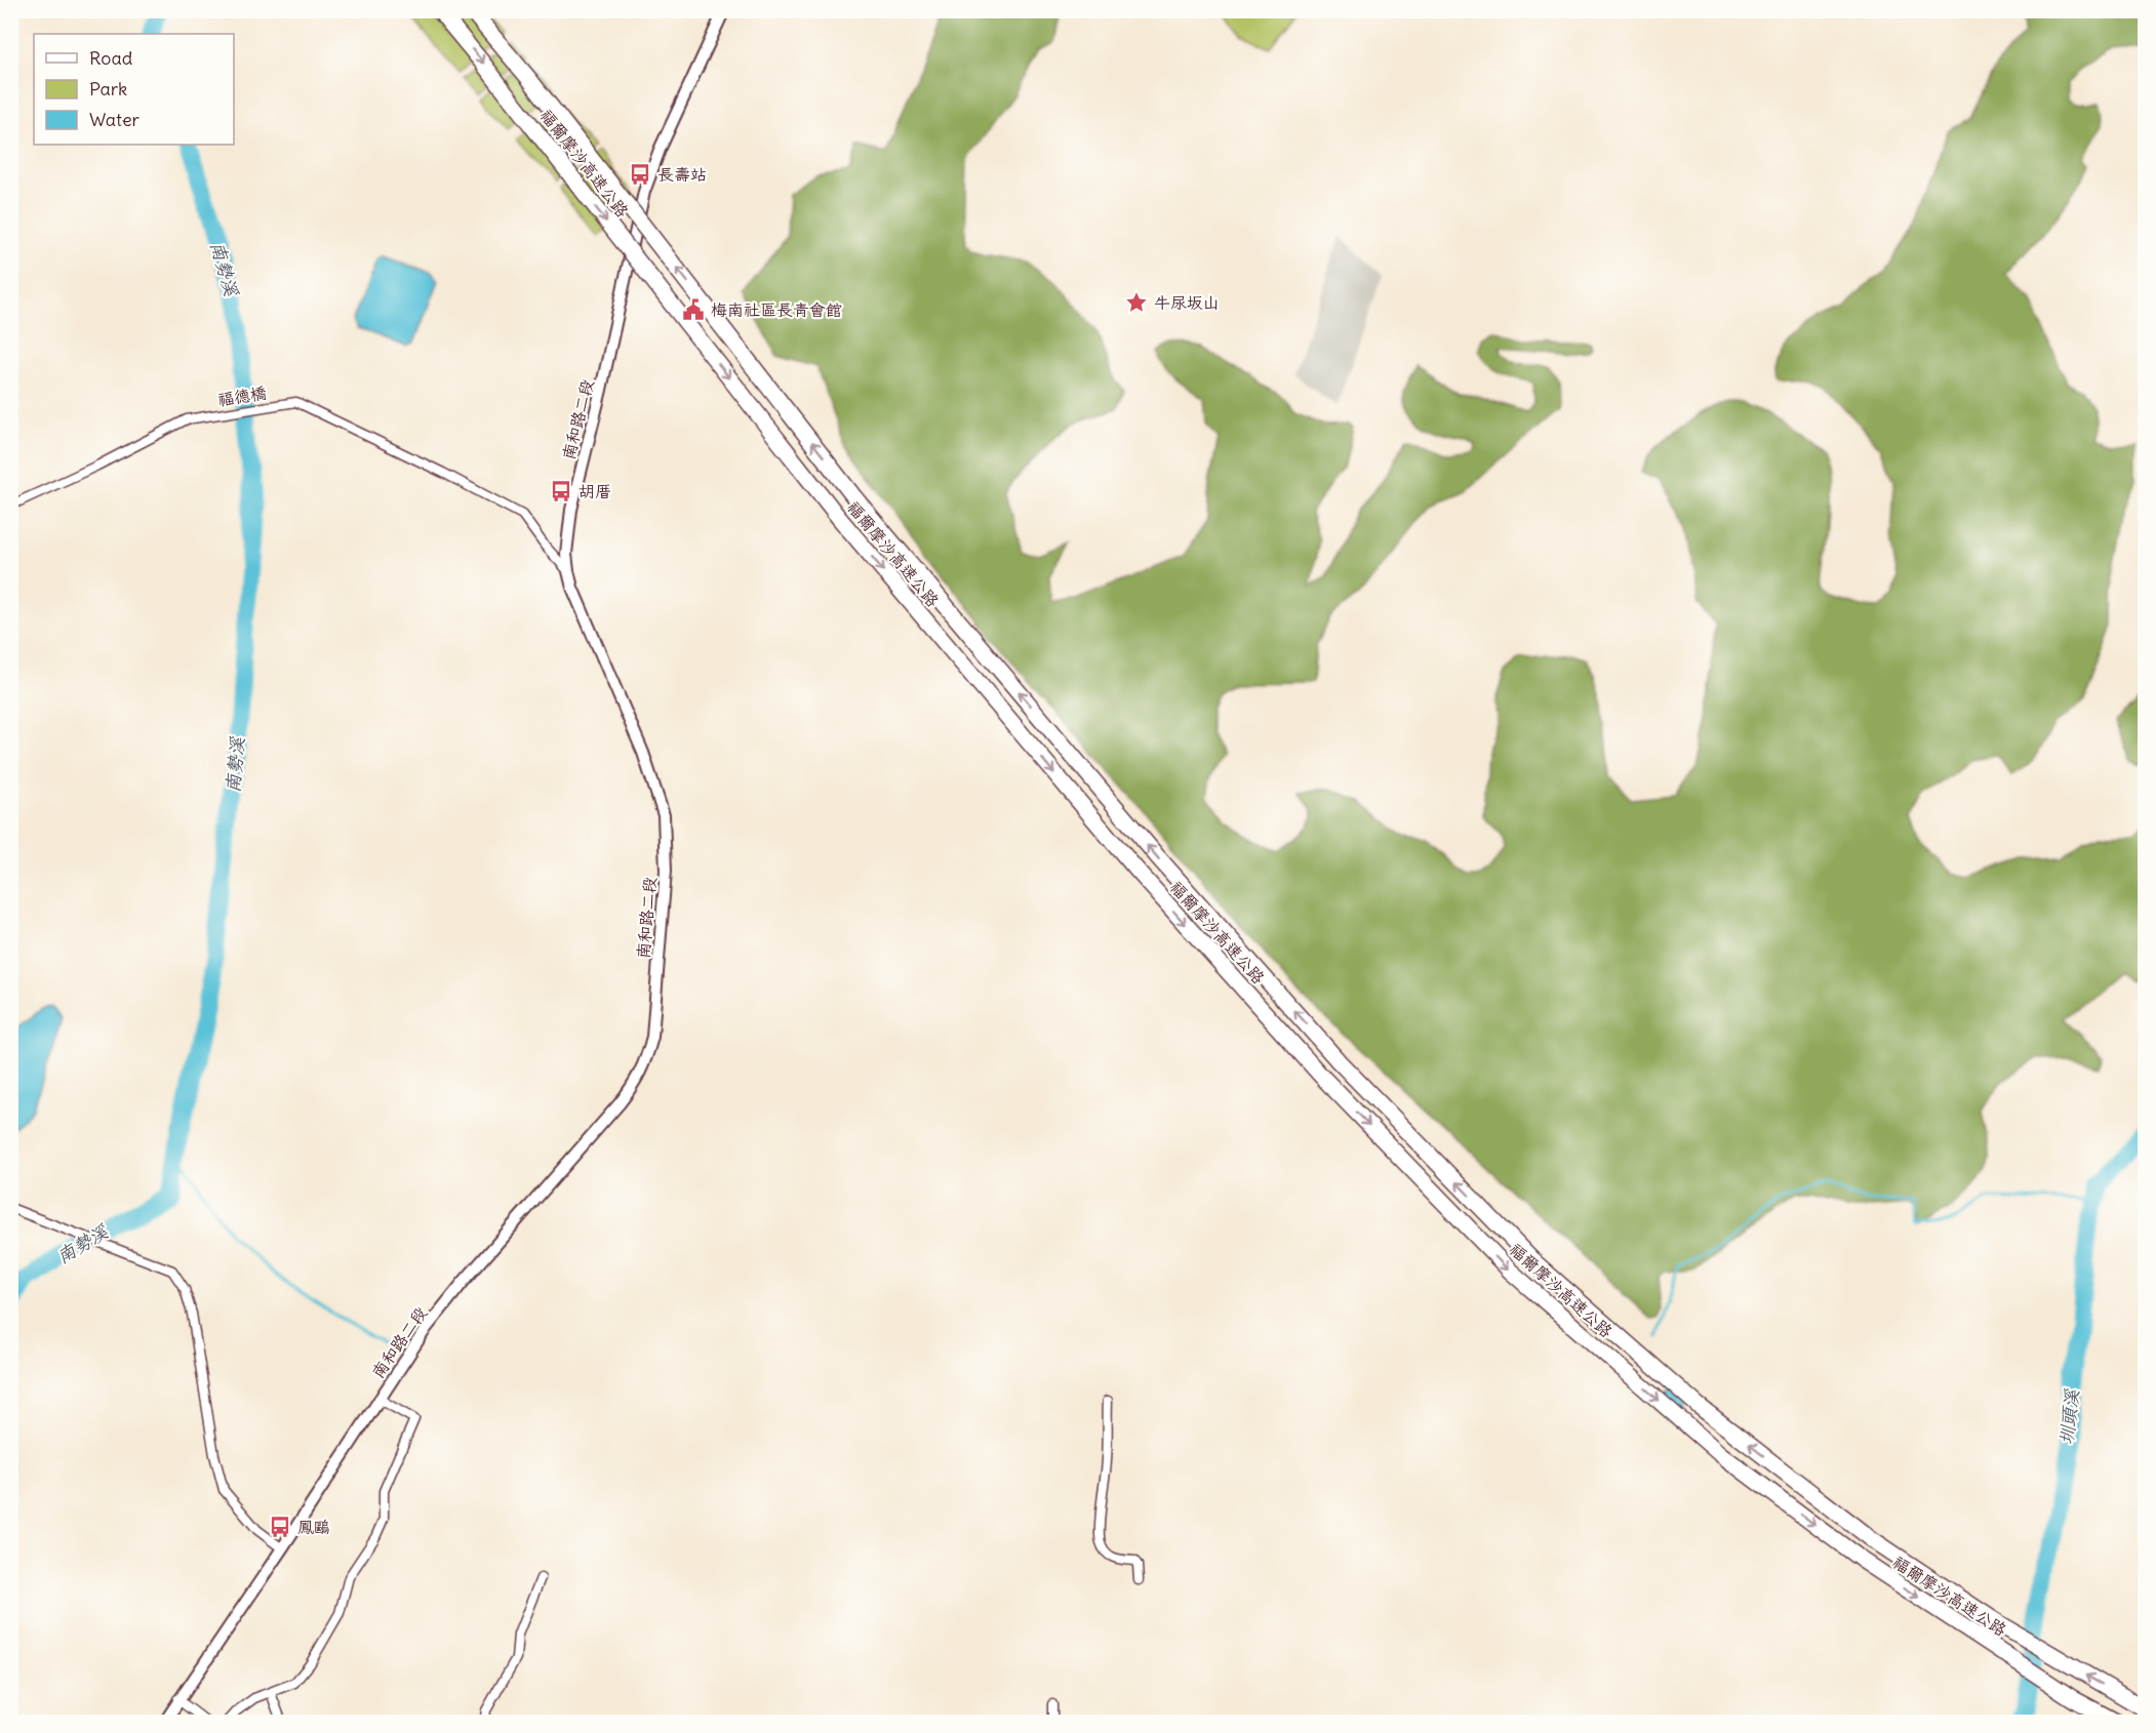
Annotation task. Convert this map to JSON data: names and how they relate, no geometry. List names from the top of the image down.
{
  "streets": {
    "highway": ["福爾摩沙高速公路"],
    "main road": ["南和路二段"],
    "street": ["福德橋"]
  },
  "crossings": [
    ["福德橋", "南和路二段"]
  ],
  "water": ["南勢溪", "圳頭溪"],
  "places": {
    "bus stop": ["長壽站", "胡厝", "鳳鷗"],
    "place": ["牛尿坂山"],
    "public building": ["梅南社區長青會館"]
  },
  "legend": ["Road", "Park", "Water"]
}
